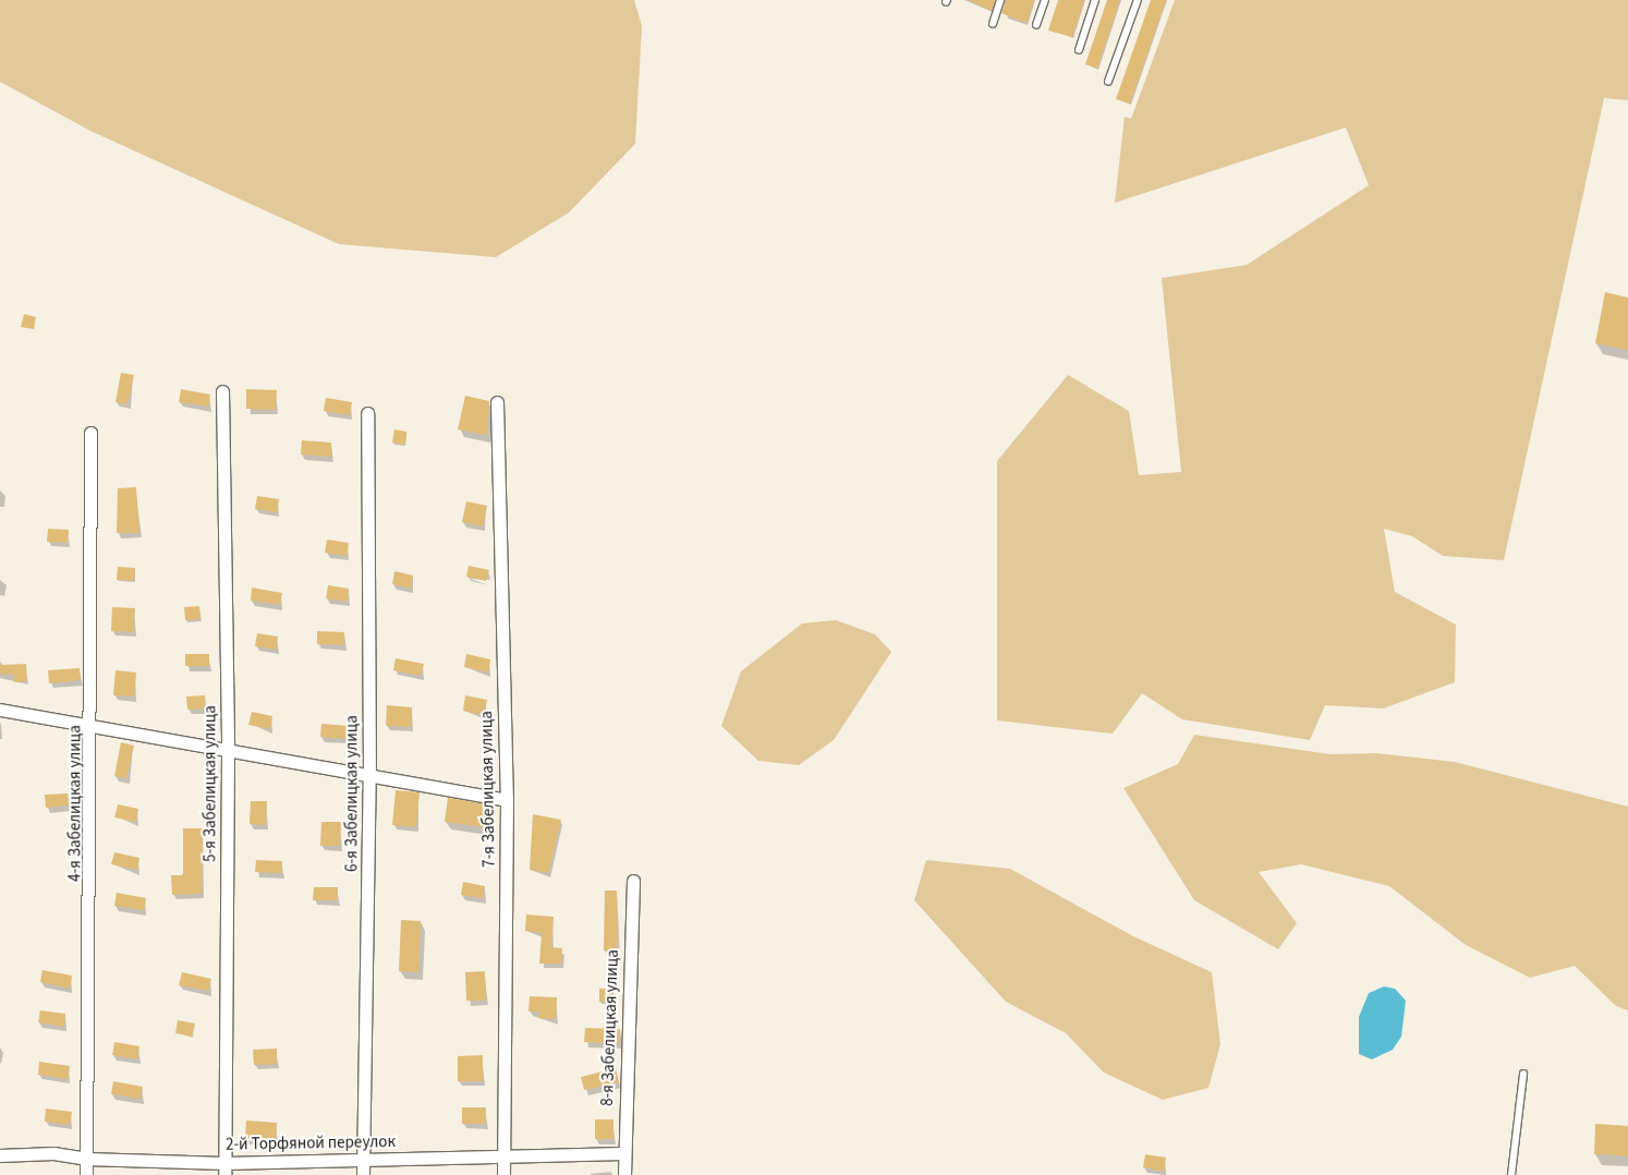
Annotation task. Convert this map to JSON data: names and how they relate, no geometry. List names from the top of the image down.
{
  "streets": {
    "street": [
      "5-я Забелицкая улица",
      "7-я Забелицкая улица",
      "6-я Забелицкая улица",
      "4-я Забелицкая улица",
      "8-я Забелицкая улица",
      "2-й Торфяной переулок"
    ]
  },
  "crossings": [
    ["5-я Забелицкая улица", "2-й Торфяной переулок"],
    ["7-я Забелицкая улица", "2-й Торфяной переулок"],
    ["6-я Забелицкая улица", "2-й Торфяной переулок"],
    ["4-я Забелицкая улица", "2-й Торфяной переулок"],
    ["8-я Забелицкая улица", "2-й Торфяной переулок"]
  ]
}
